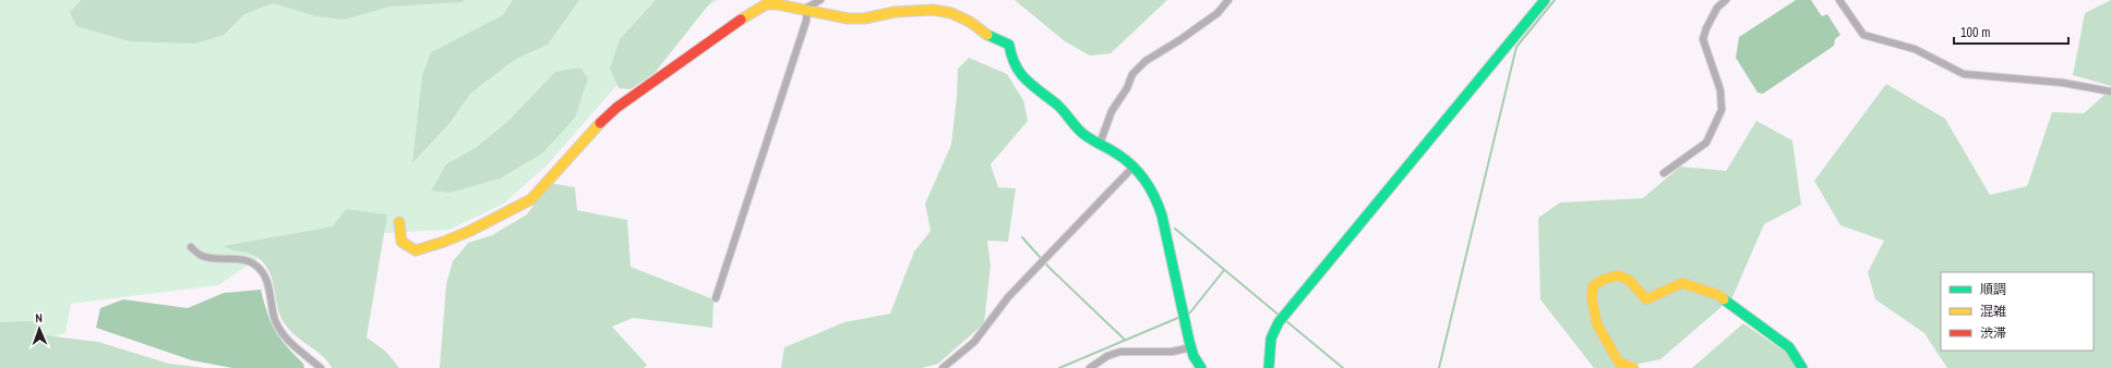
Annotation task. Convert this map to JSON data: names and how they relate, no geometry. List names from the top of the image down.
{
  "legend": ["順調", "混雑", "渋滞"],
  "scale_bar": "100 m",
  "north": "top"
}
